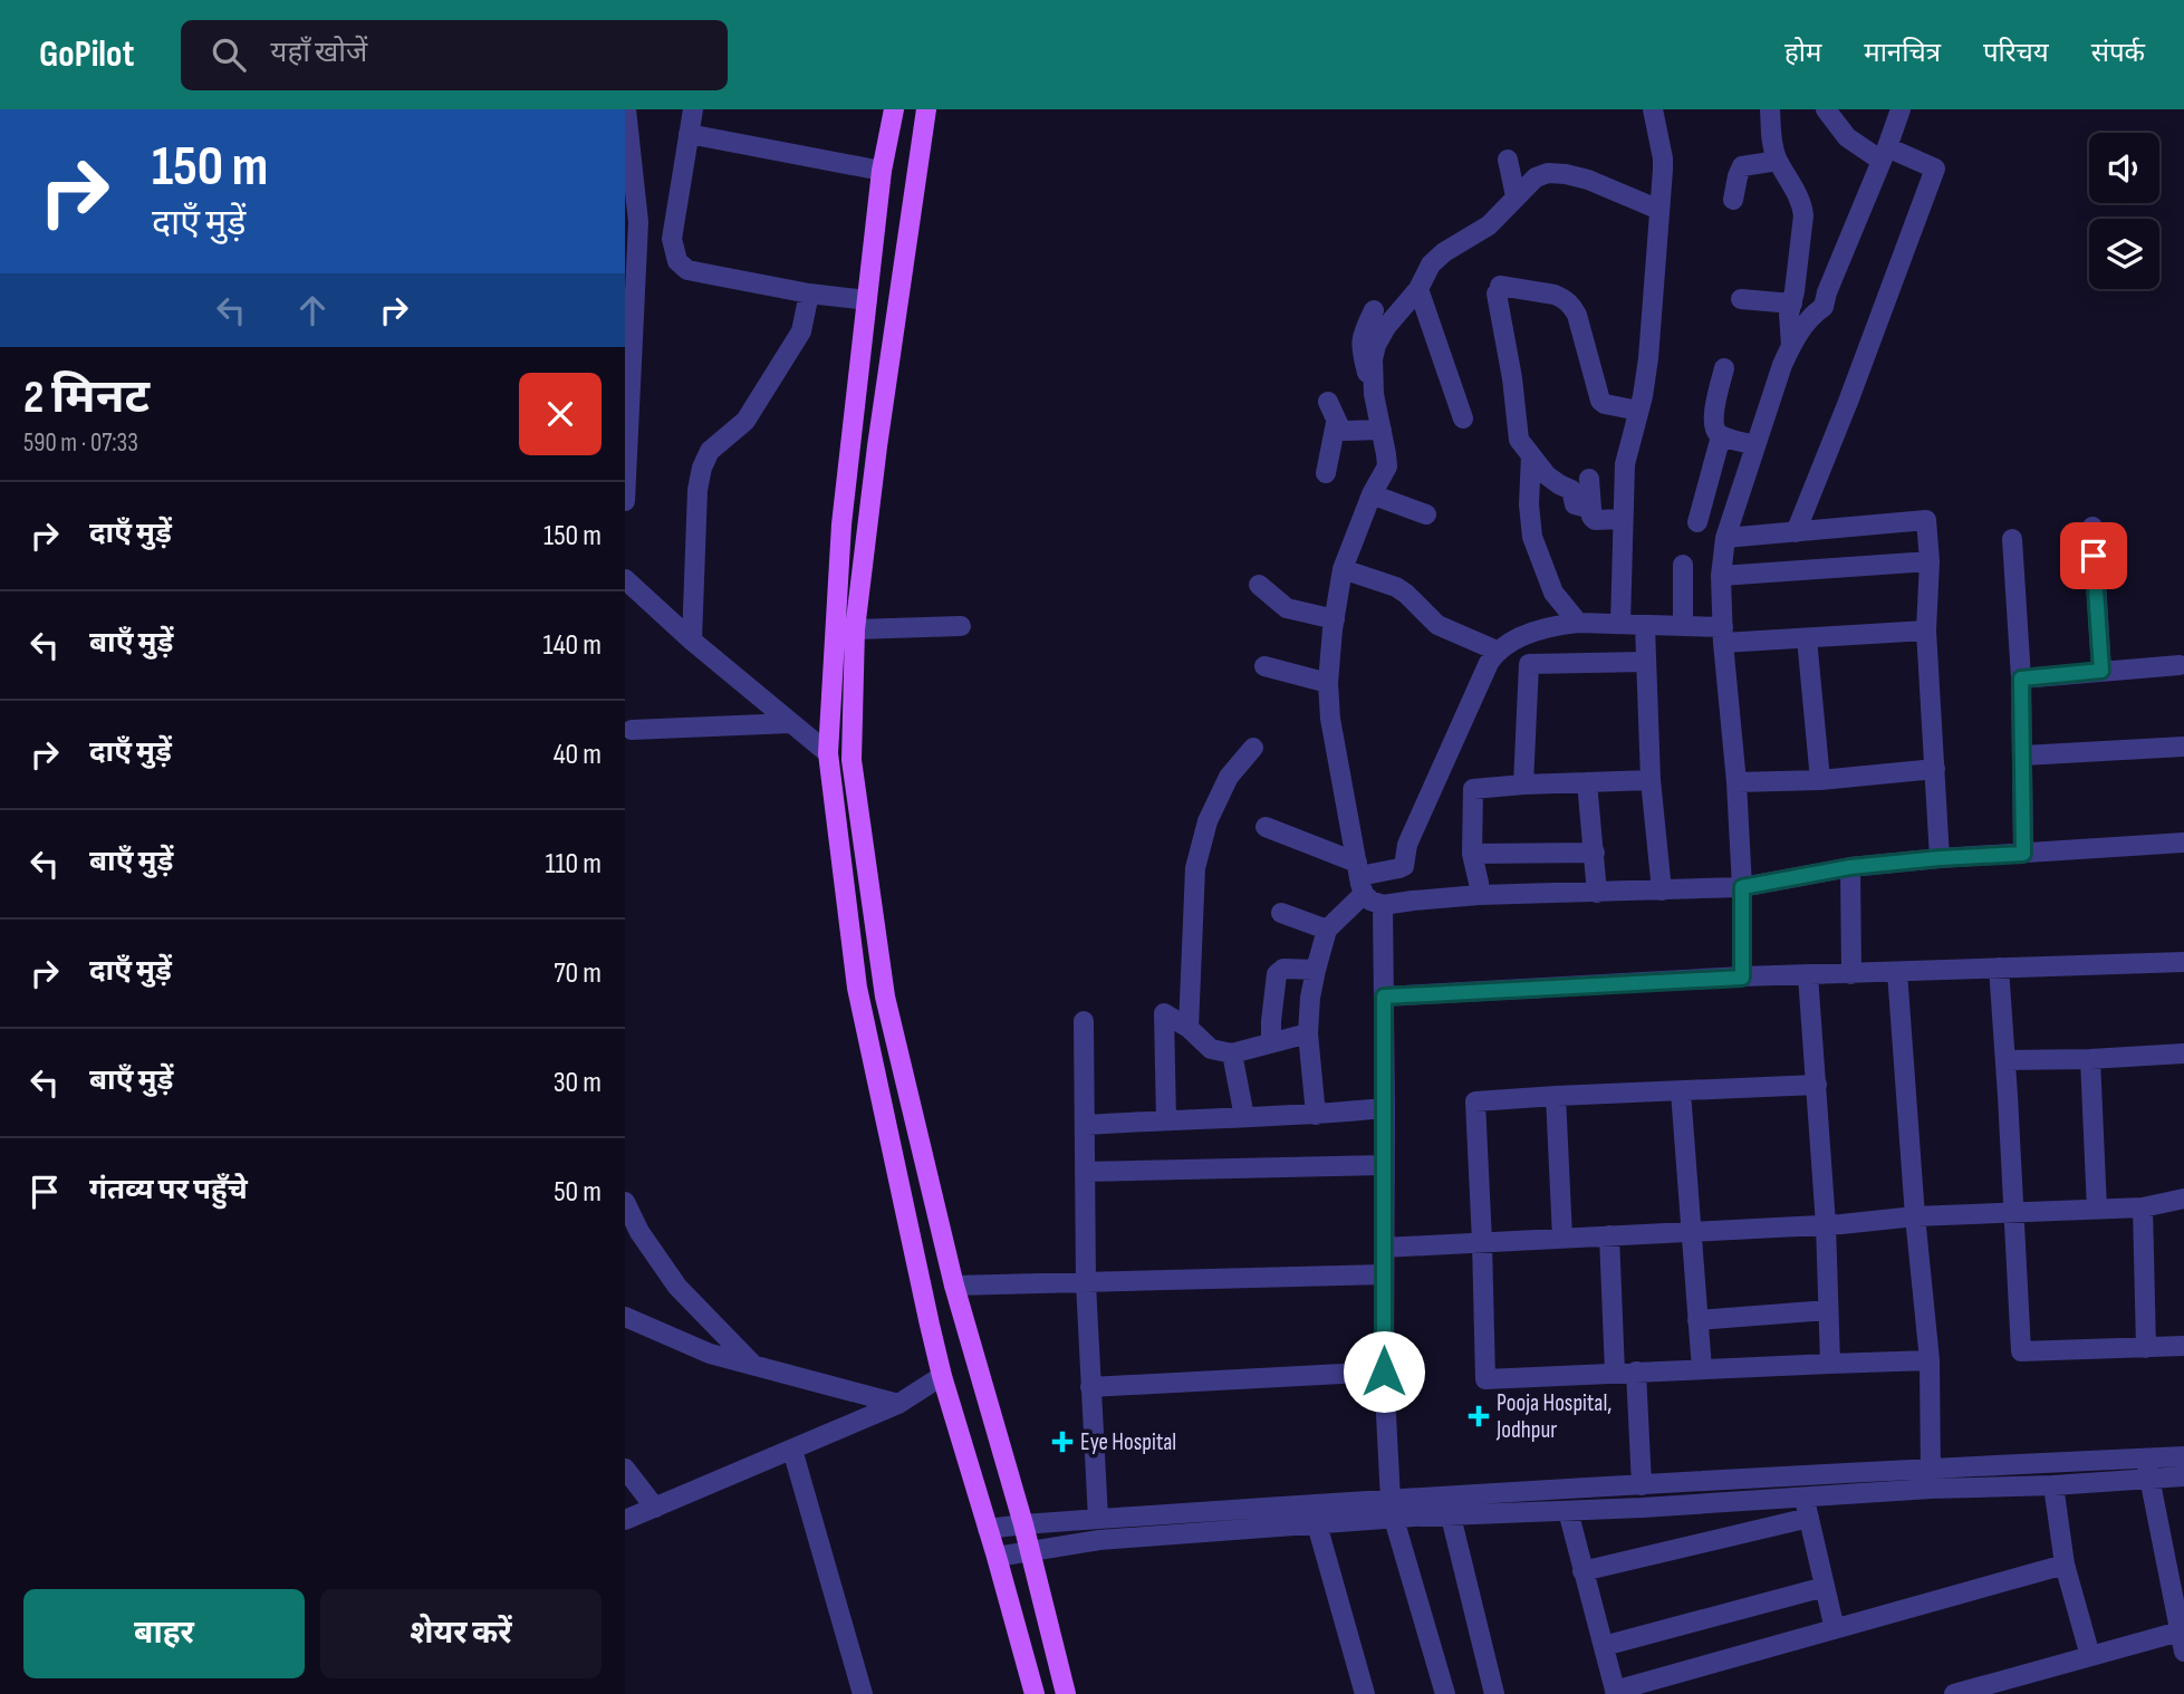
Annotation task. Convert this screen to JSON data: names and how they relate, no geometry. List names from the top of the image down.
{
  "places": {
    "health": ["Pooja Hospital, Jodhpur", "Eye Hospital"]
  },
  "page": {
    "header": "GoPilot",
    "search": "यहाँ खोजें",
    "nav": [
      "होम",
      "मानचित्र",
      "परिचय",
      "संपर्क"
    ],
    "turn": ["150 m", "दाएँ मुड़ें"],
    "heading": ["2 मिनट", "590 m · 07:33"],
    "list": [
      {
        "name": "दाएँ मुड़ें",
        "value": "150 m"
      },
      {
        "name": "बाएँ मुड़ें",
        "value": "140 m"
      },
      {
        "name": "दाएँ मुड़ें",
        "value": "40 m"
      },
      {
        "name": "बाएँ मुड़ें",
        "value": "110 m"
      },
      {
        "name": "दाएँ मुड़ें",
        "value": "70 m"
      },
      {
        "name": "बाएँ मुड़ें",
        "value": "30 m"
      },
      {
        "name": "गंतव्य पर पहुँचे",
        "value": "50 m"
      }
    ],
    "buttons": ["बाहर", "शेयर करें"]
  }
}
